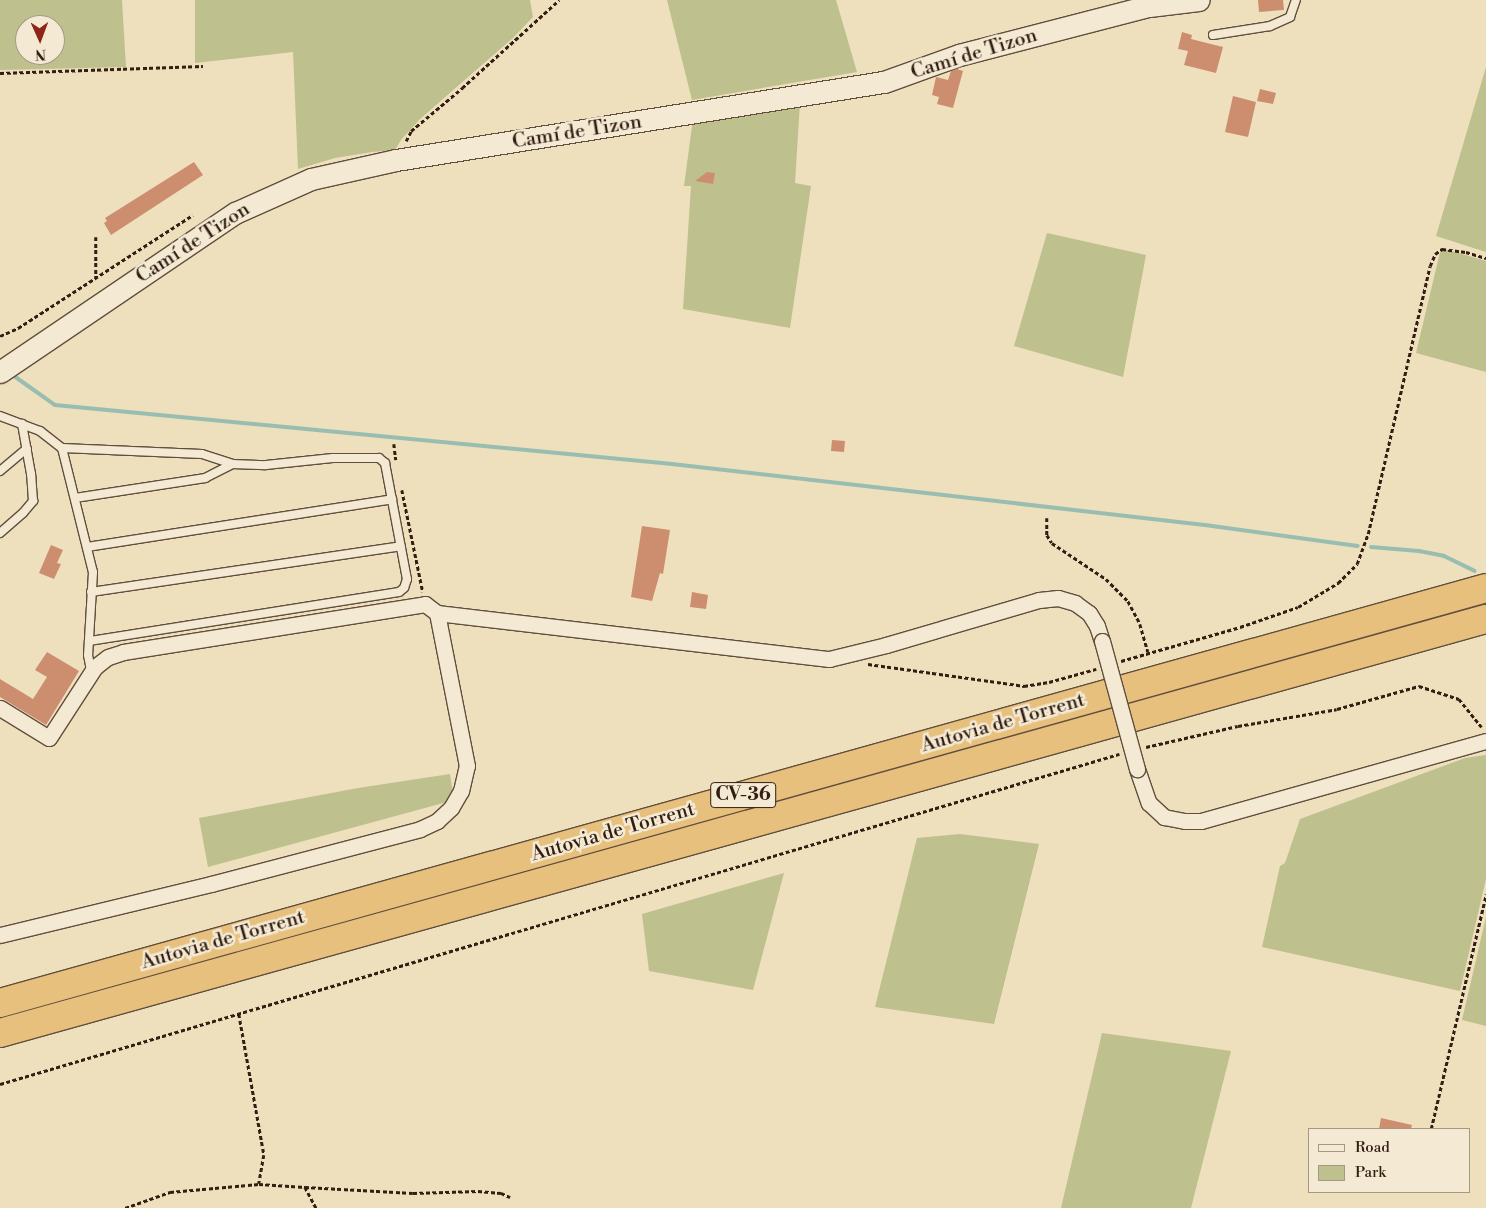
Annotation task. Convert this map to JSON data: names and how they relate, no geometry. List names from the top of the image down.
{
  "streets": {
    "highway": ["Autovia de Torrent", "CV-36"],
    "street": ["Camí de Tizon"]
  },
  "legend": ["Road", "Park"],
  "north": "bottom"
}
